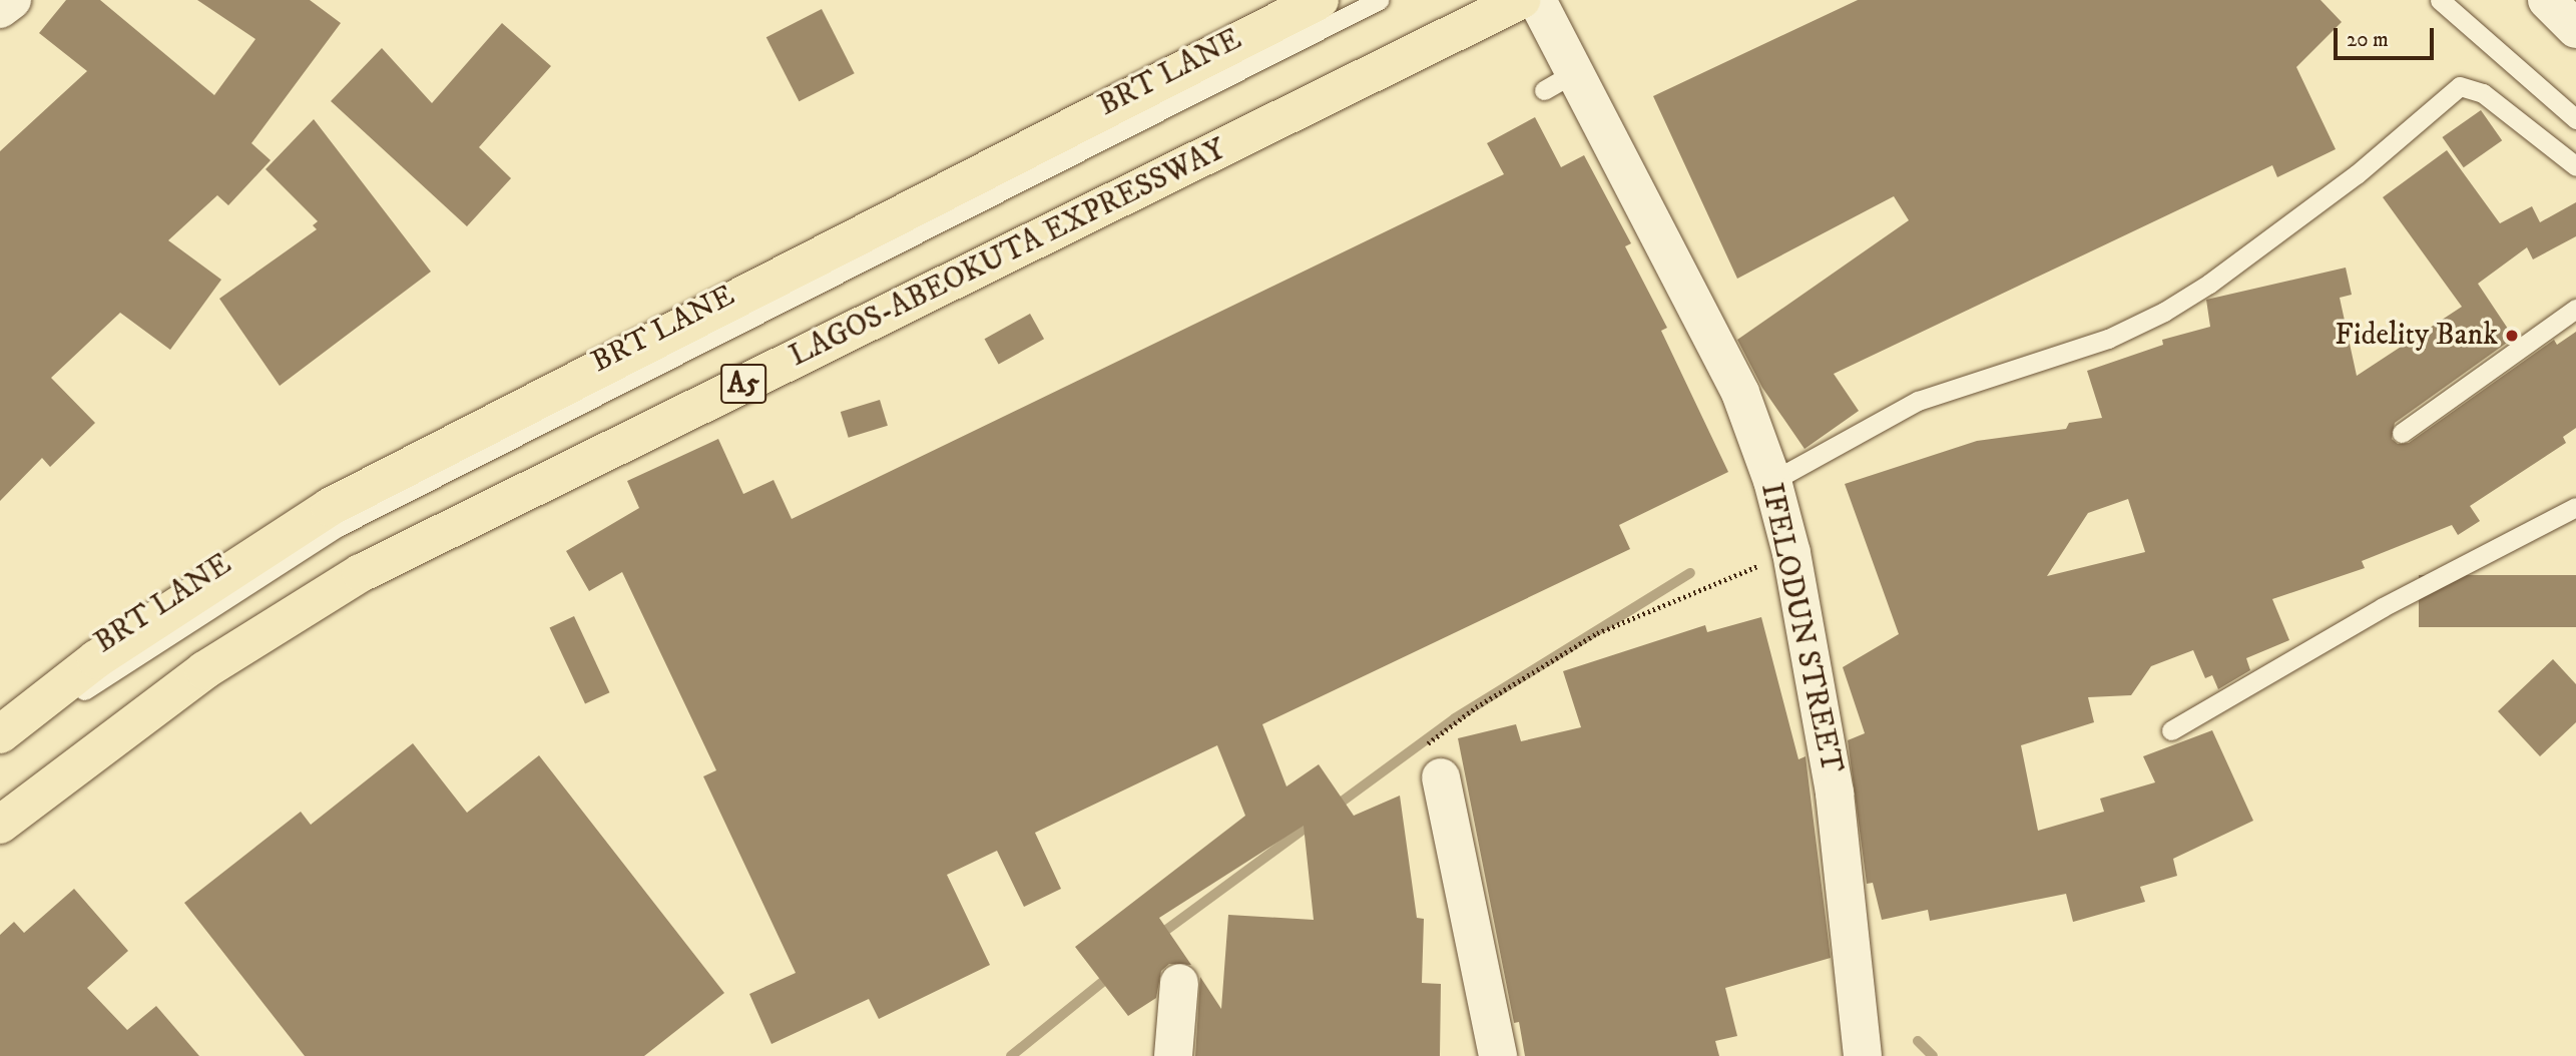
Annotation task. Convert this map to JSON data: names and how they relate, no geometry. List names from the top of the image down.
{
  "streets": {
    "highway": ["LAGOS-ABEOKUTA EXPRESSWAY", "A5"],
    "street": ["IFELODUN STREET"],
    "lane": ["BRT LANE"]
  },
  "places": ["Fidelity Bank"],
  "scale_bar": "20 m"
}
